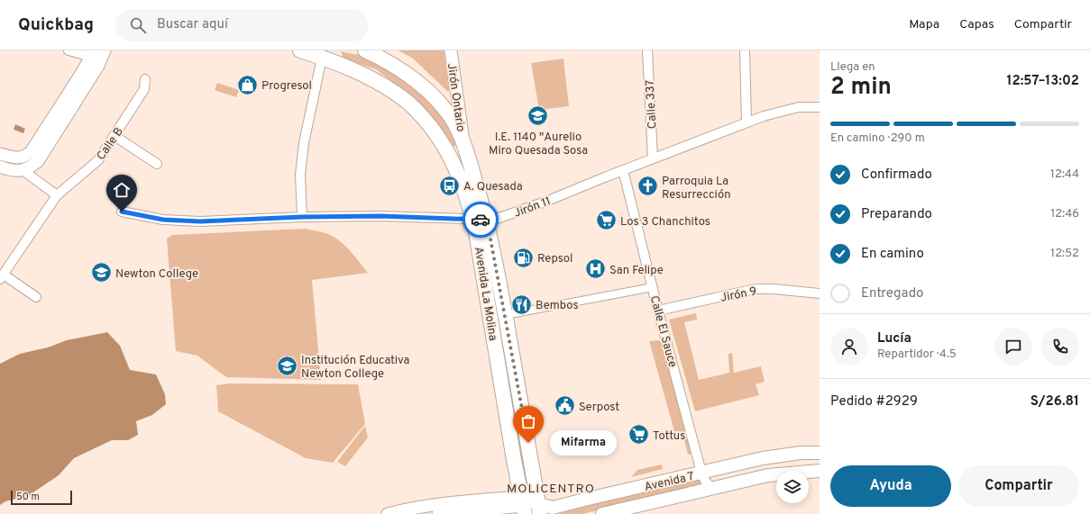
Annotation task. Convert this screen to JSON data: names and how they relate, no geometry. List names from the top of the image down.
{
  "streets": {
    "main road": ["Avenida La Molina", "Avenida 7"],
    "street": [
      "Jirón Ontario",
      "Calle 337",
      "Calle B",
      "Jirón 11",
      "Jirón 9",
      "Calle El Sauce"
    ]
  },
  "crossings": [
    ["Jirón Ontario", "Avenida La Molina"],
    ["Calle 337", "Jirón 11"],
    ["Jirón 11", "Avenida La Molina"],
    ["Jirón 11", "Calle El Sauce"],
    ["Avenida La Molina", "Avenida 7"],
    ["Jirón 9", "Calle El Sauce"],
    ["Calle El Sauce", "Avenida 7"]
  ],
  "districts": ["MOLICENTRO"],
  "places": {
    "shop": ["Progresol"],
    "school or university": ["I.E. 1140 \"Aurelio Miro Quesada Sosa", "Newton College", "Institución Educativa Newton College"],
    "bus stop": ["A. Quesada"],
    "church": ["Parroquia La Resurrección"],
    "supermarket": ["Los 3 Chanchitos", "Tottus"],
    "fuel station": ["Repsol"],
    "hospital": ["San Felipe"],
    "restaurant": ["Bembos"],
    "public building": ["Serpost"],
    "other": ["Mifarma"]
  },
  "scale_bar": "50 m",
  "page": {
    "header": "Quickbag",
    "search": "Buscar aquí",
    "nav": ["Mapa", "Capas", "Compartir"],
    "heading": ["2 min", "Llega en", "12:57–13:02"],
    "panel": [
      "Lucía",
      "Repartidor · 4.5",
      "Pedido #2929",
      "S/26.81"
    ],
    "bar": "En camino · 290 m",
    "list": [
      ["Confirmado", "12:44"],
      ["Preparando", "12:46"],
      ["En camino", "12:52"],
      "Entregado"
    ],
    "bubble": "Mifarma",
    "buttons": ["Ayuda", "Compartir"],
    "scale": "50 m"
  }
}
